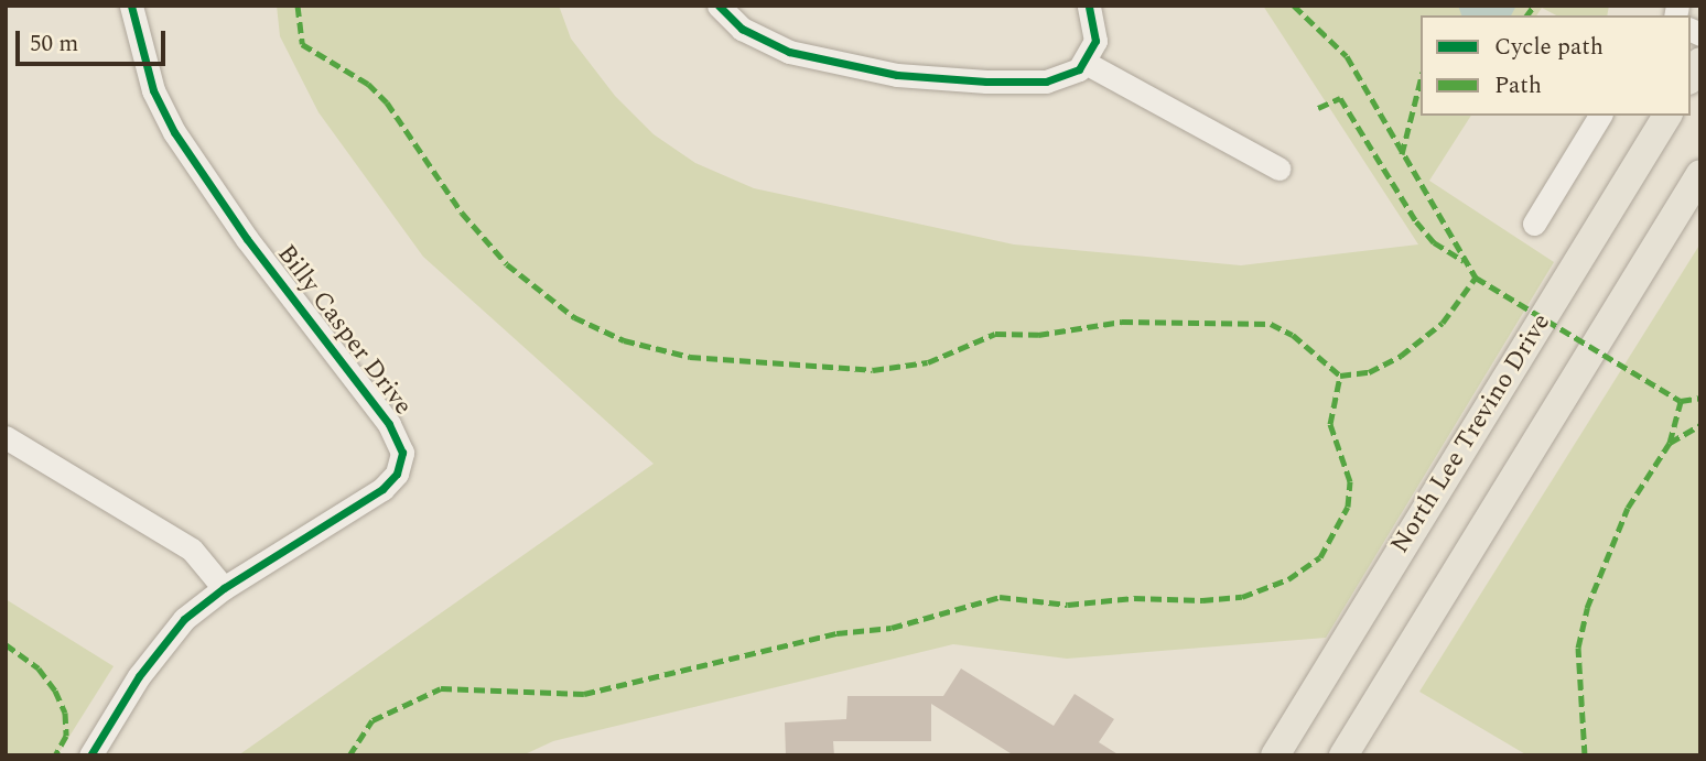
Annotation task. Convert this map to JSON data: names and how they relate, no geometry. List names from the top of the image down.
{
  "streets": {
    "main road": ["North Lee Trevino Drive"],
    "street": ["Billy Casper Drive"]
  },
  "legend": ["Cycle path", "Path"],
  "scale_bar": "50 m"
}
